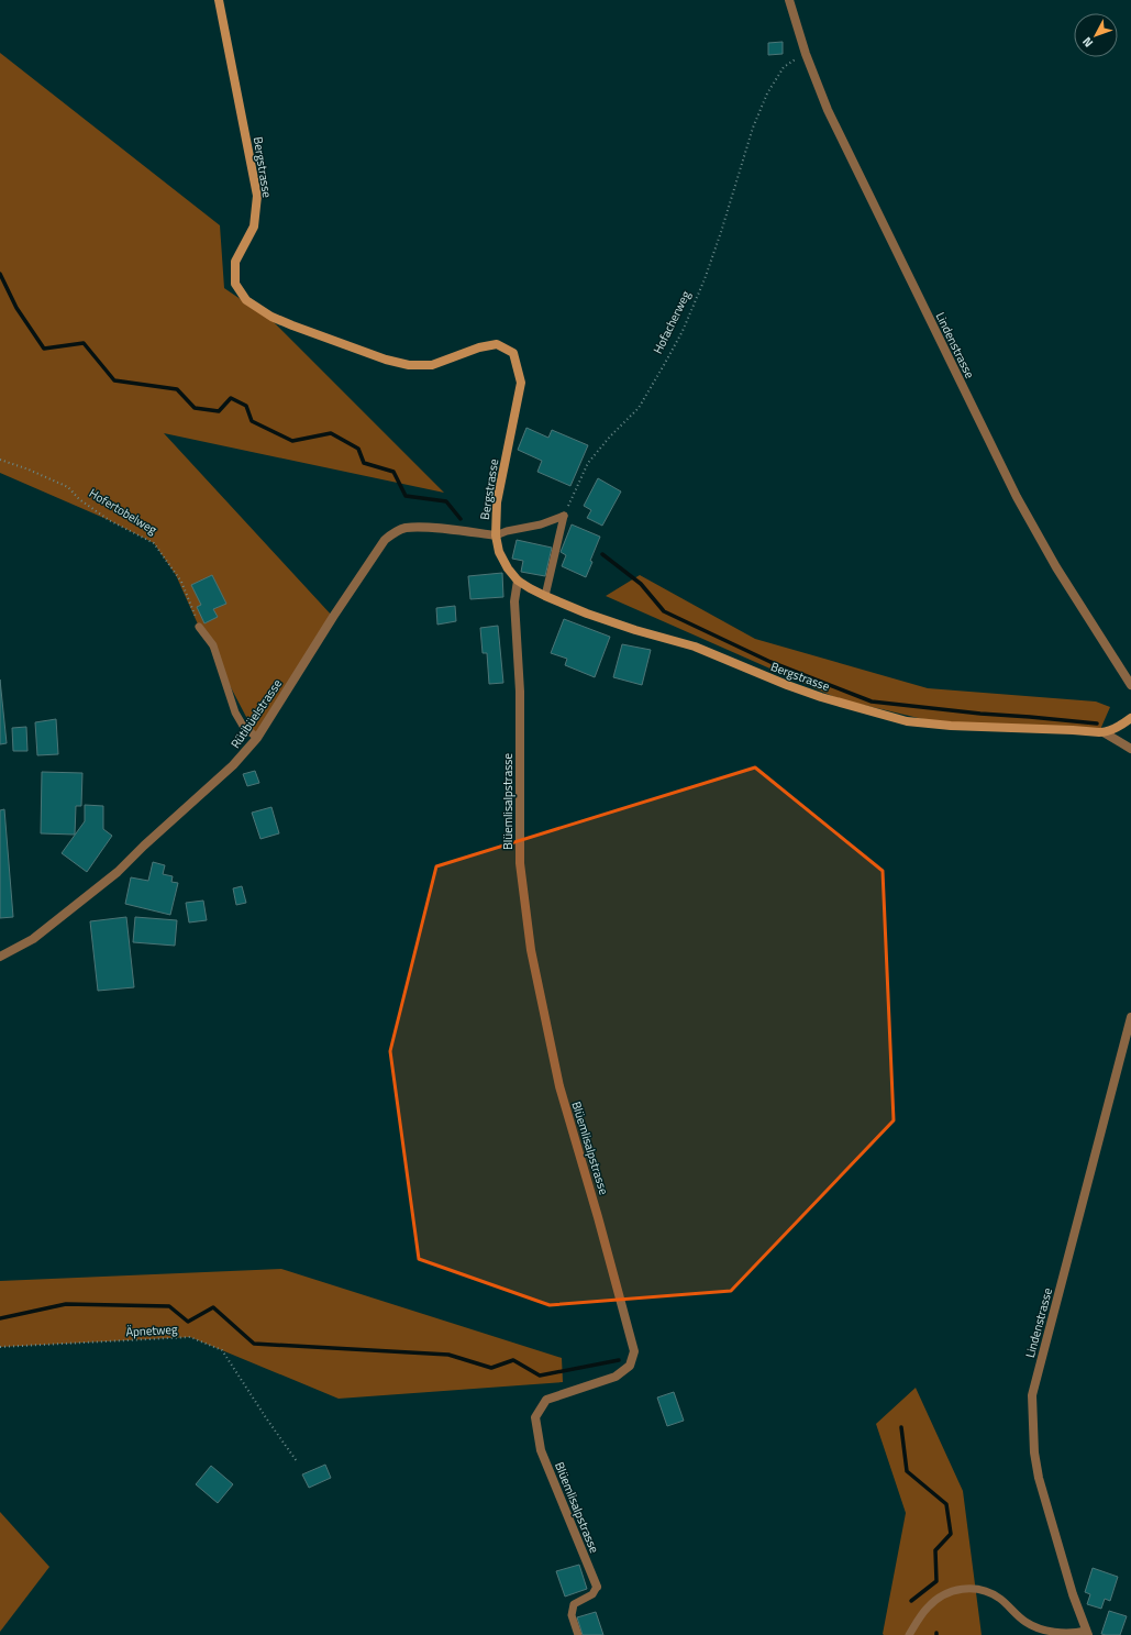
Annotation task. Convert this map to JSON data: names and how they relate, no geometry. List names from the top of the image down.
{
  "streets": {
    "street": [
      "Bergstrasse",
      "Lindenstrasse",
      "Rütibüelstrasse",
      "Blüemlisalpstrasse"
    ],
    "path": ["Hofacherweg", "Hofertobelweg", "Äpnetweg"]
  },
  "crossings": [
    ["Bergstrasse", "Rütibüelstrasse"],
    ["Bergstrasse", "Blüemlisalpstrasse"]
  ],
  "north": "bottom left"
}
